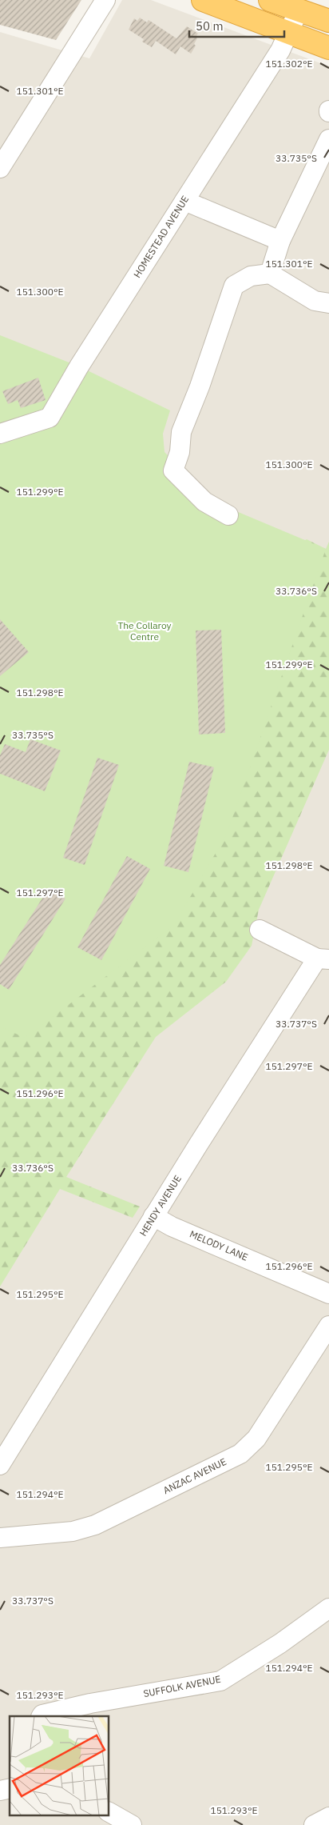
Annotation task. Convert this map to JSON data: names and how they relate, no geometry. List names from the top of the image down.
{
  "streets": {
    "street": [
      "HOMESTEAD AVENUE",
      "HENDY AVENUE",
      "MELODY LANE",
      "ANZAC AVENUE",
      "SUFFOLK AVENUE"
    ]
  },
  "crossings": [
    ["HENDY AVENUE", "MELODY LANE"]
  ],
  "parks": ["The Collaroy Centre"],
  "scale_bar": "50 m",
  "coordinates": [
    "151.302°E",
    "151.301°E",
    "33.735°S",
    "151.300°E",
    "151.299°E",
    "33.736°S",
    "151.298°E",
    "151.297°E",
    "33.737°S",
    "151.296°E",
    "151.295°E",
    "151.294°E",
    "151.293°E"
  ]
}
